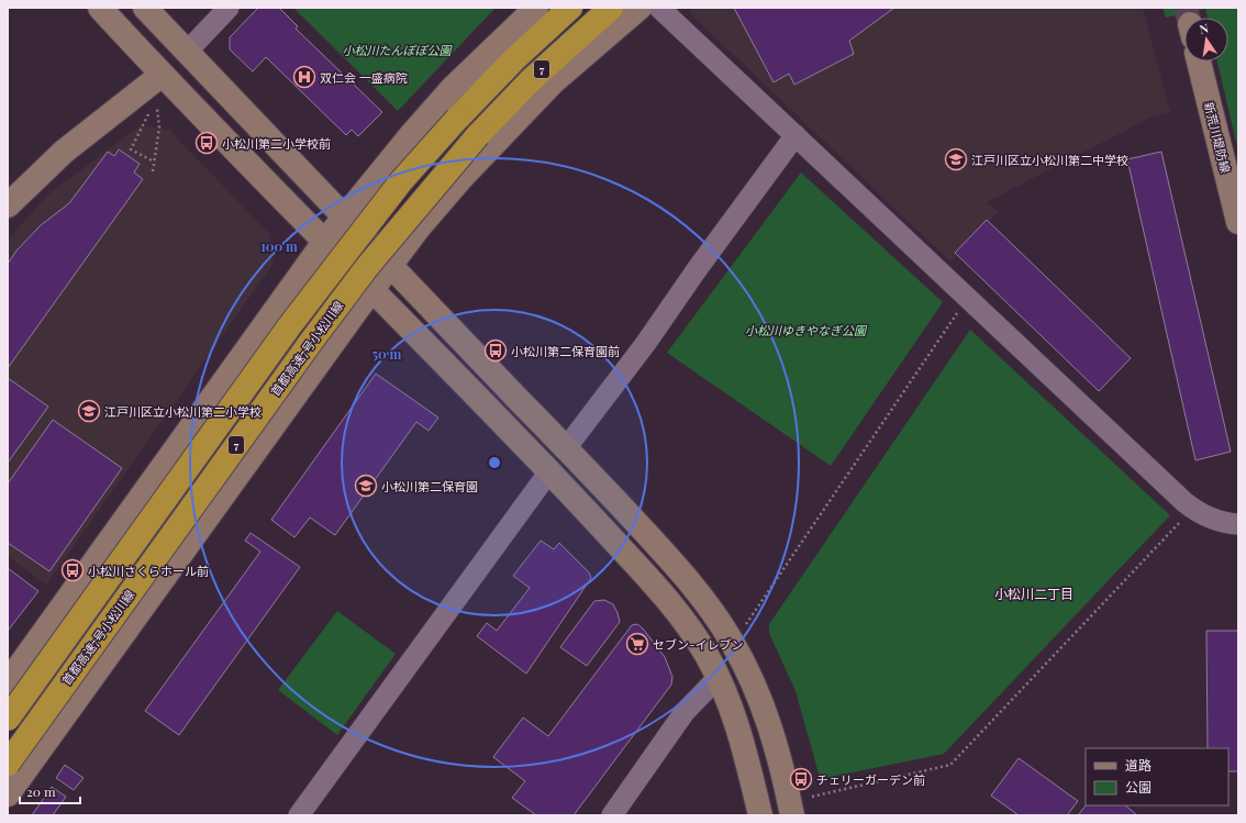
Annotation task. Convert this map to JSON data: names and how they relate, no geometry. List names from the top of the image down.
{
  "streets": {
    "highway": ["7", "首都高速7号小松川線"],
    "street": ["新荒川堤防線"]
  },
  "districts": ["小松川二丁目"],
  "parks": ["小松川たんぽぽ公園", "小松川ゆきやなぎ公園"],
  "places": {
    "hospital": ["双仁会 一盛病院"],
    "bus stop": [
      "小松川第二小学校前",
      "小松川第二保育園前",
      "小松川さくらホール前",
      "チェリーガーデン前"
    ],
    "school or university": ["江戸川区立小松川第二中学校", "江戸川区立小松川第二小学校", "小松川第二保育園"],
    "supermarket": ["セブン-イレブン"]
  },
  "legend": ["道路", "公園"],
  "scale_bar": "20 m",
  "north": "top",
  "rings": ["100 m", "50 m"]
}
